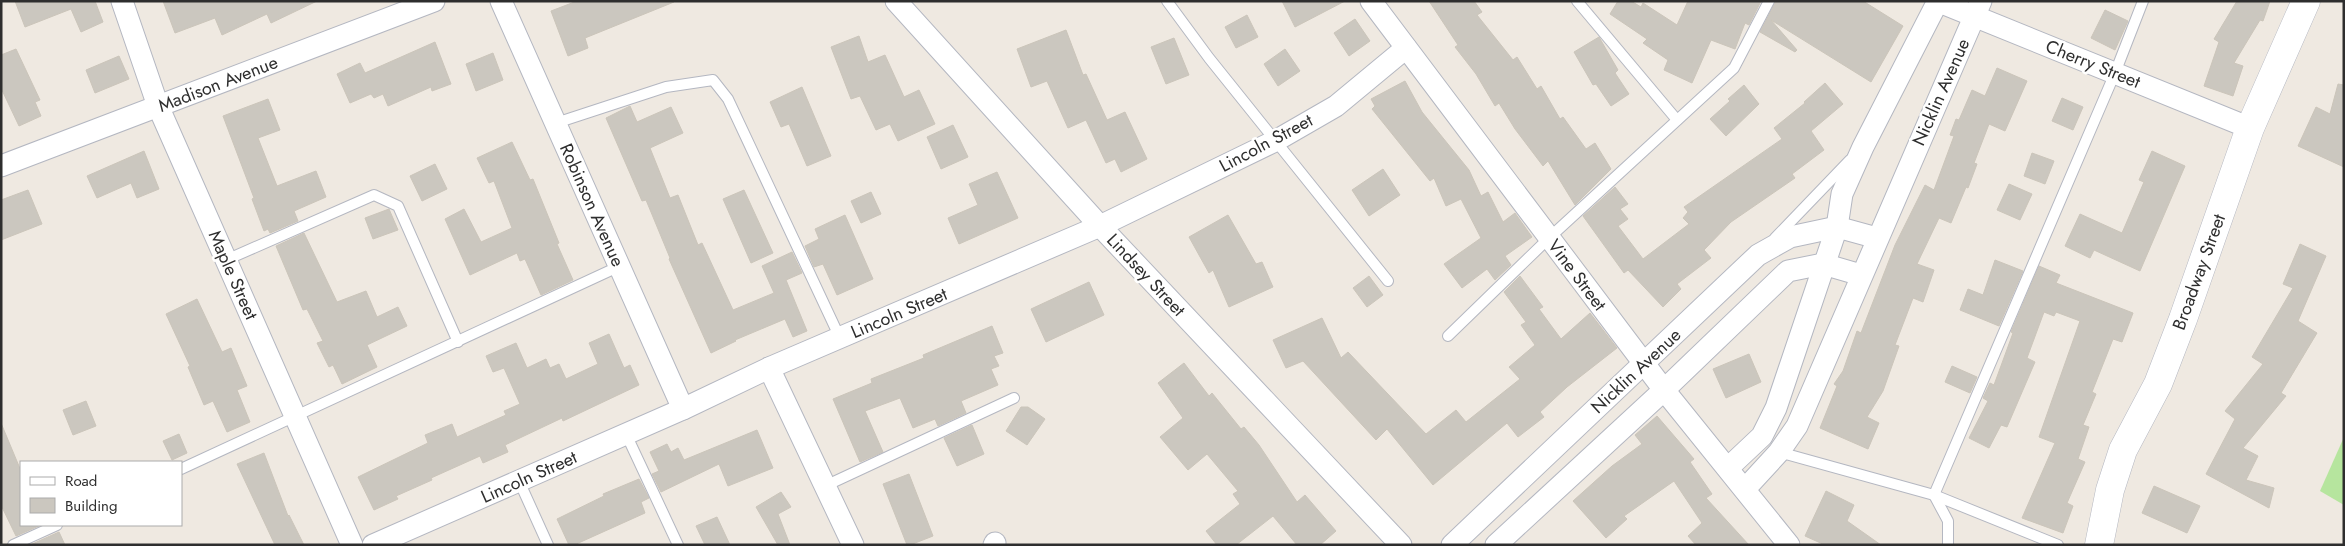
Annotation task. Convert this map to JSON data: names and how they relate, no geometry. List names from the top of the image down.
{
  "streets": {
    "main road": ["Broadway Street"],
    "street": [
      "Cherry Street",
      "Madison Avenue",
      "Nicklin Avenue",
      "Lincoln Street",
      "Robinson Avenue",
      "Maple Street",
      "Lindsey Street",
      "Vine Street"
    ]
  },
  "crossings": [
    ["Cherry Street", "Nicklin Avenue"],
    ["Cherry Street", "Broadway Street"],
    ["Madison Avenue", "Maple Street"],
    ["Nicklin Avenue", "Vine Street"],
    ["Lincoln Street", "Robinson Avenue"],
    ["Lincoln Street", "Lindsey Street"],
    ["Lincoln Street", "Vine Street"]
  ],
  "legend": ["Road", "Building"]
}
